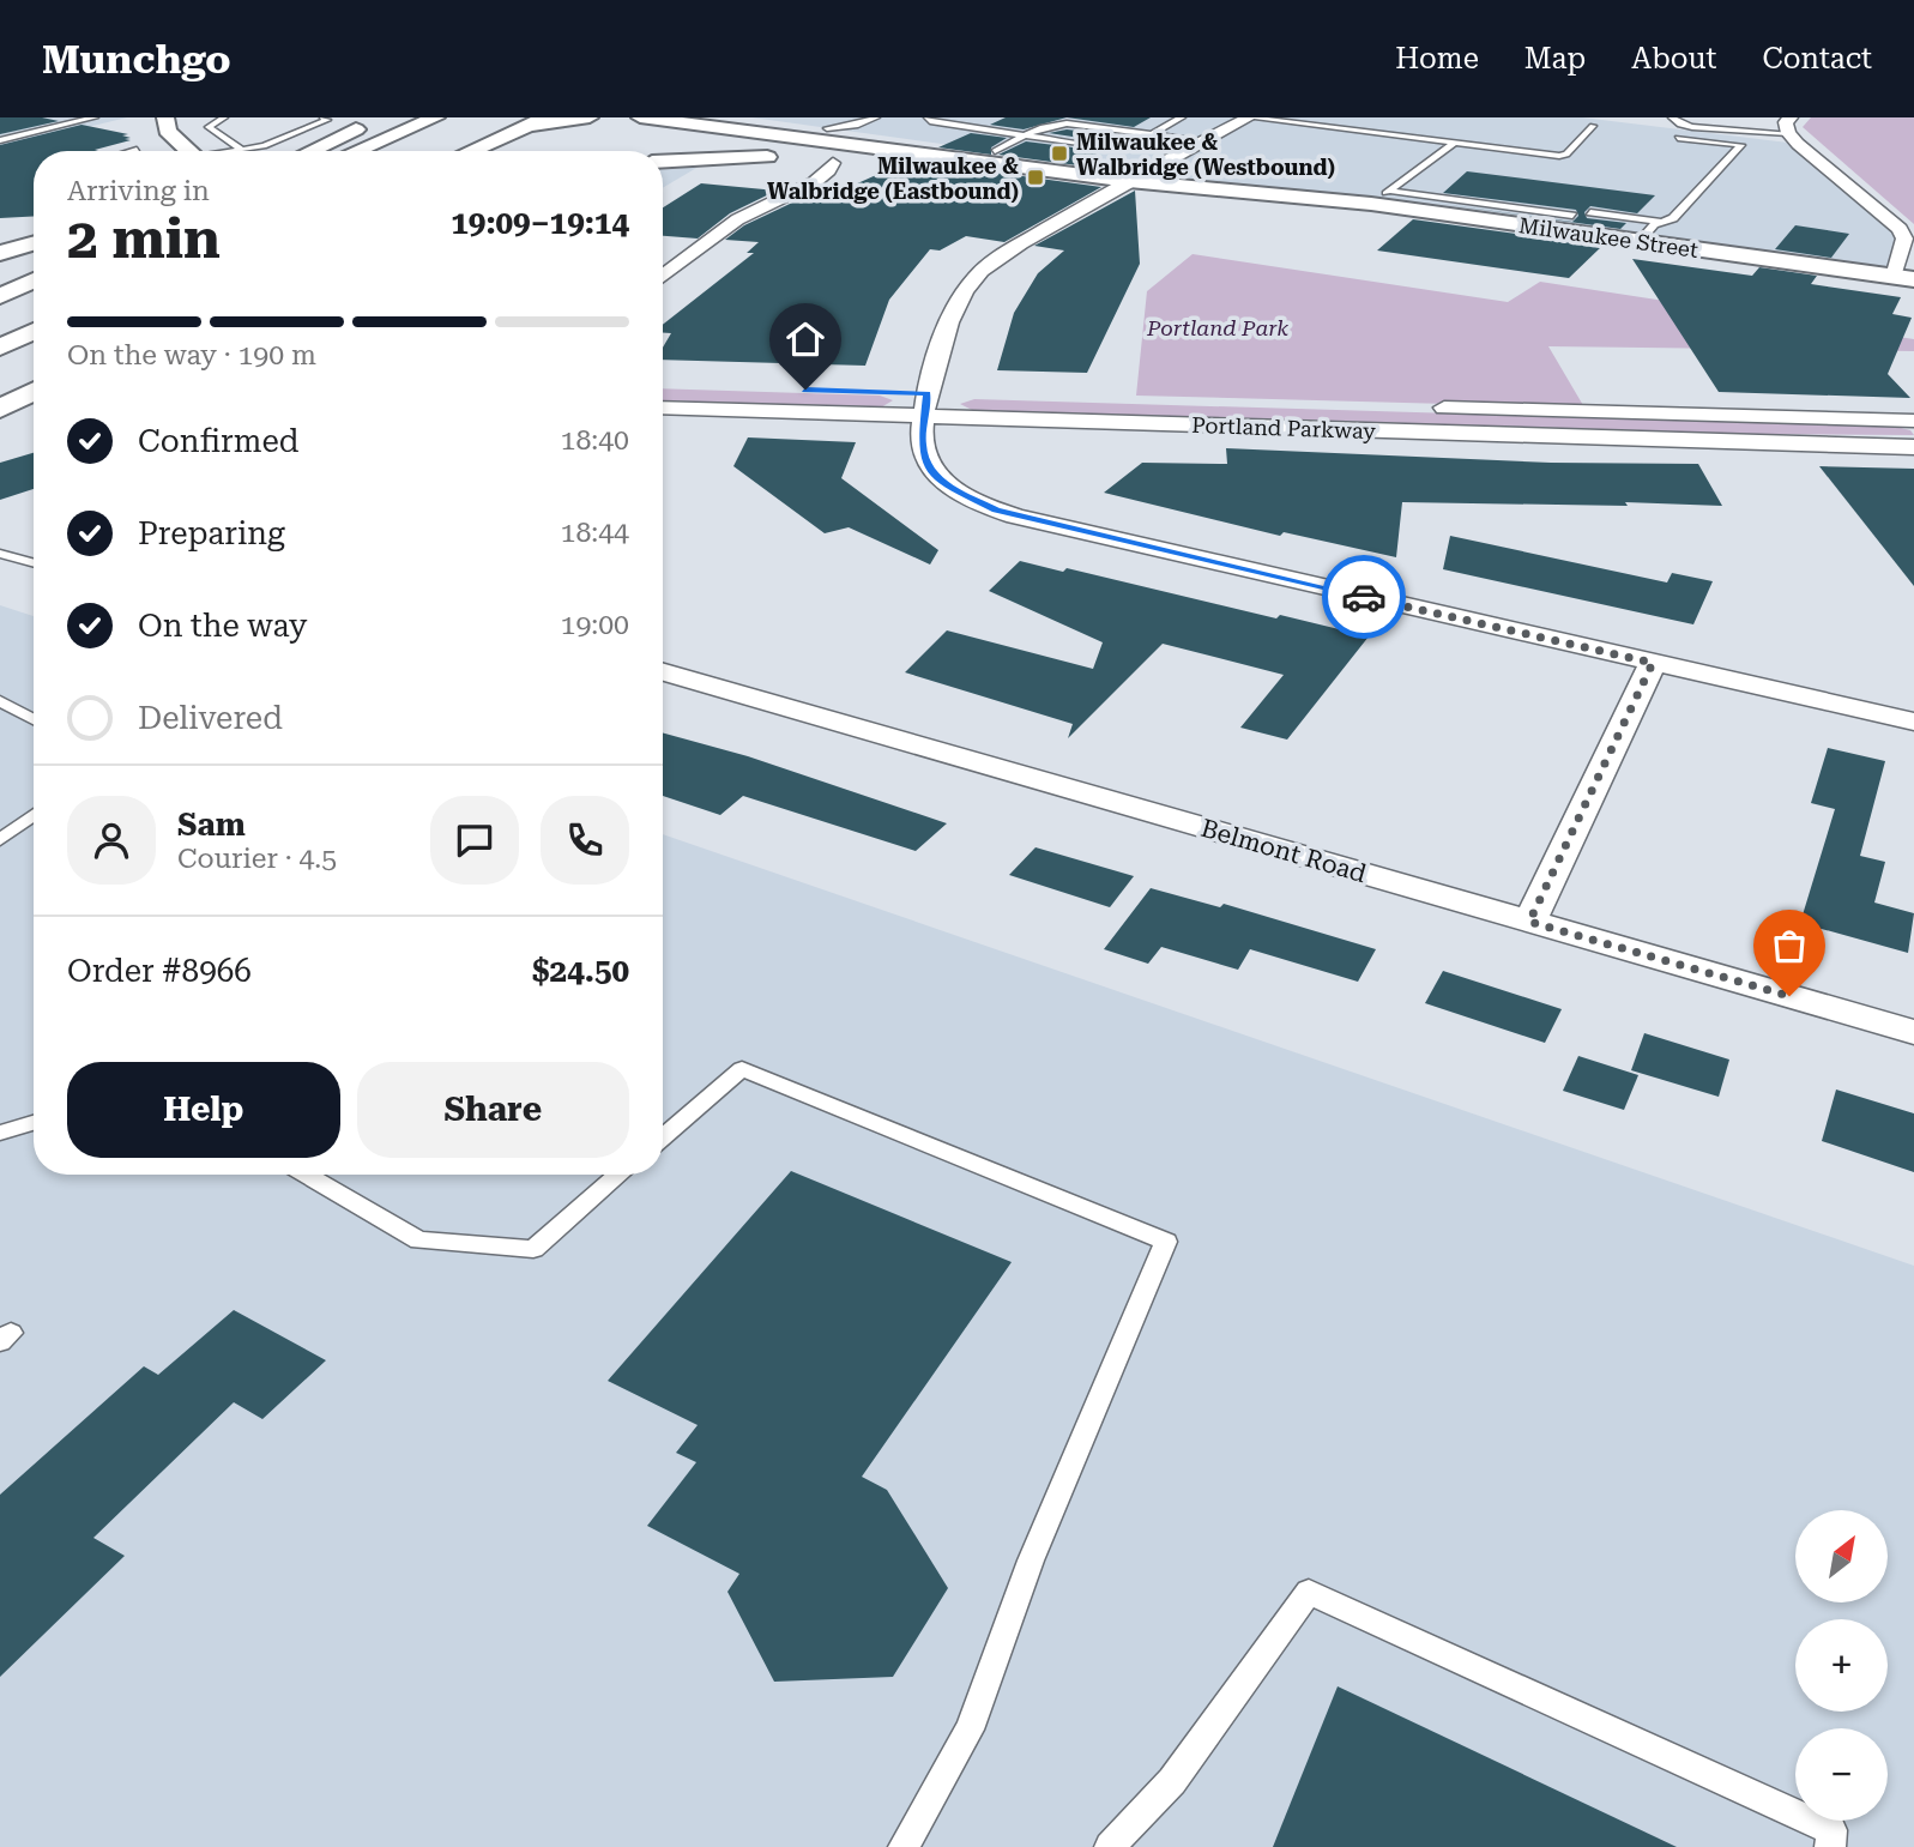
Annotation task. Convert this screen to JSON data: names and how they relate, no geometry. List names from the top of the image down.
{
  "streets": {
    "street": ["Milwaukee Street", "Portland Parkway", "Belmont Road"]
  },
  "parks": ["Portland Park"],
  "places": {
    "transit": ["Milwaukee & Walbridge (Westbound)", "Milwaukee & Walbridge (Eastbound)"]
  },
  "north": "top right",
  "page": {
    "header": "Munchgo",
    "nav": [
      "Home",
      "Map",
      "About",
      "Contact"
    ],
    "heading": ["2 min", "Arriving in", "19:09–19:14"],
    "panel": [
      "Sam",
      "Courier · 4.5",
      "Order #8966",
      "$24.50"
    ],
    "bar": "On the way · 190 m",
    "list": [
      ["Confirmed", "18:40"],
      ["Preparing", "18:44"],
      ["On the way", "19:00"],
      "Delivered"
    ],
    "buttons": ["Help", "Share"],
    "map_buttons": ["+", "−"]
  }
}
